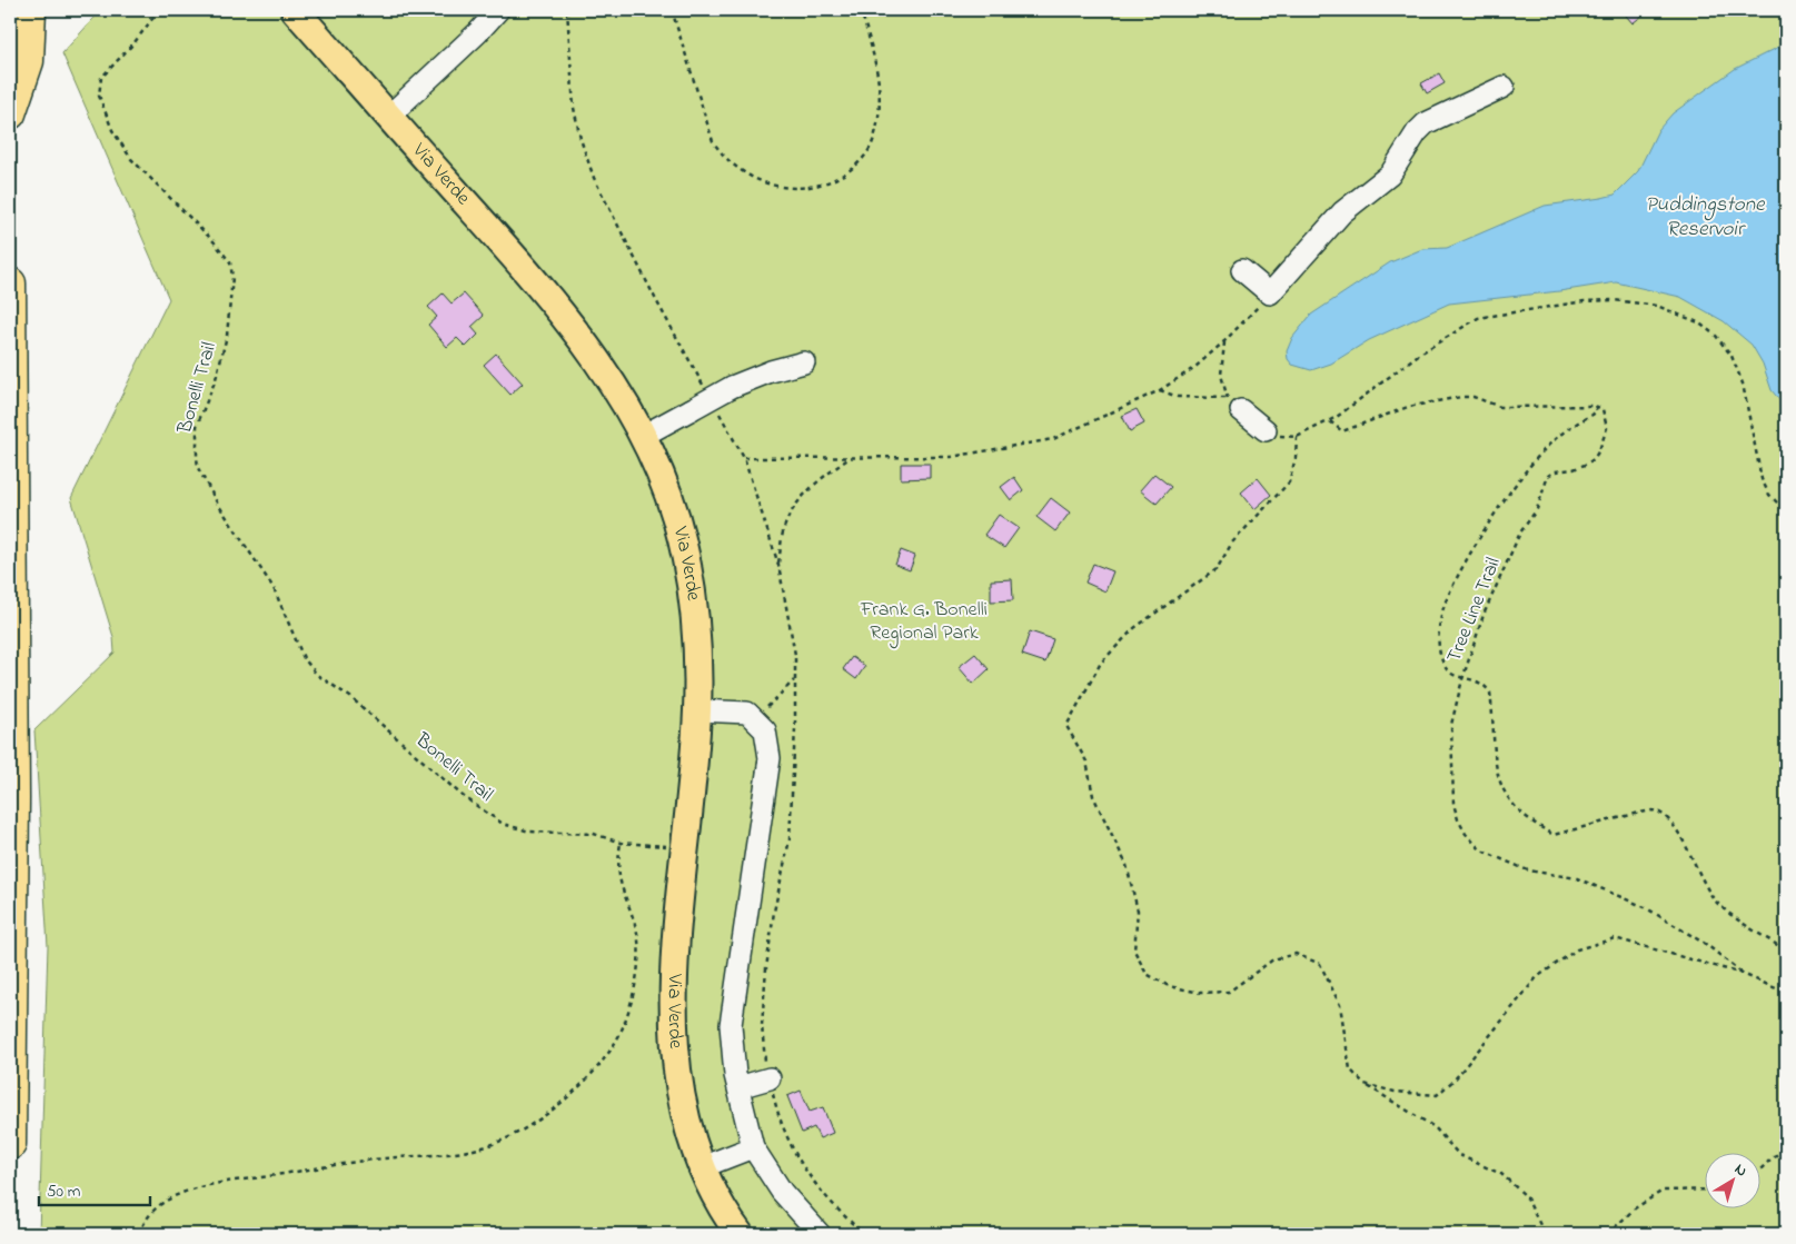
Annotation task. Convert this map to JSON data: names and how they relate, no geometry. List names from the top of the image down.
{
  "streets": {
    "main road": ["Via Verde"],
    "path": ["Bonelli Trail", "Tree Line Trail"]
  },
  "crossings": [
    ["Via Verde", "Bonelli Trail"]
  ],
  "water": ["Puddingstone Reservoir"],
  "parks": ["Frank G. Bonelli Regional Park"],
  "scale_bar": "50 m",
  "north": "top right"
}
